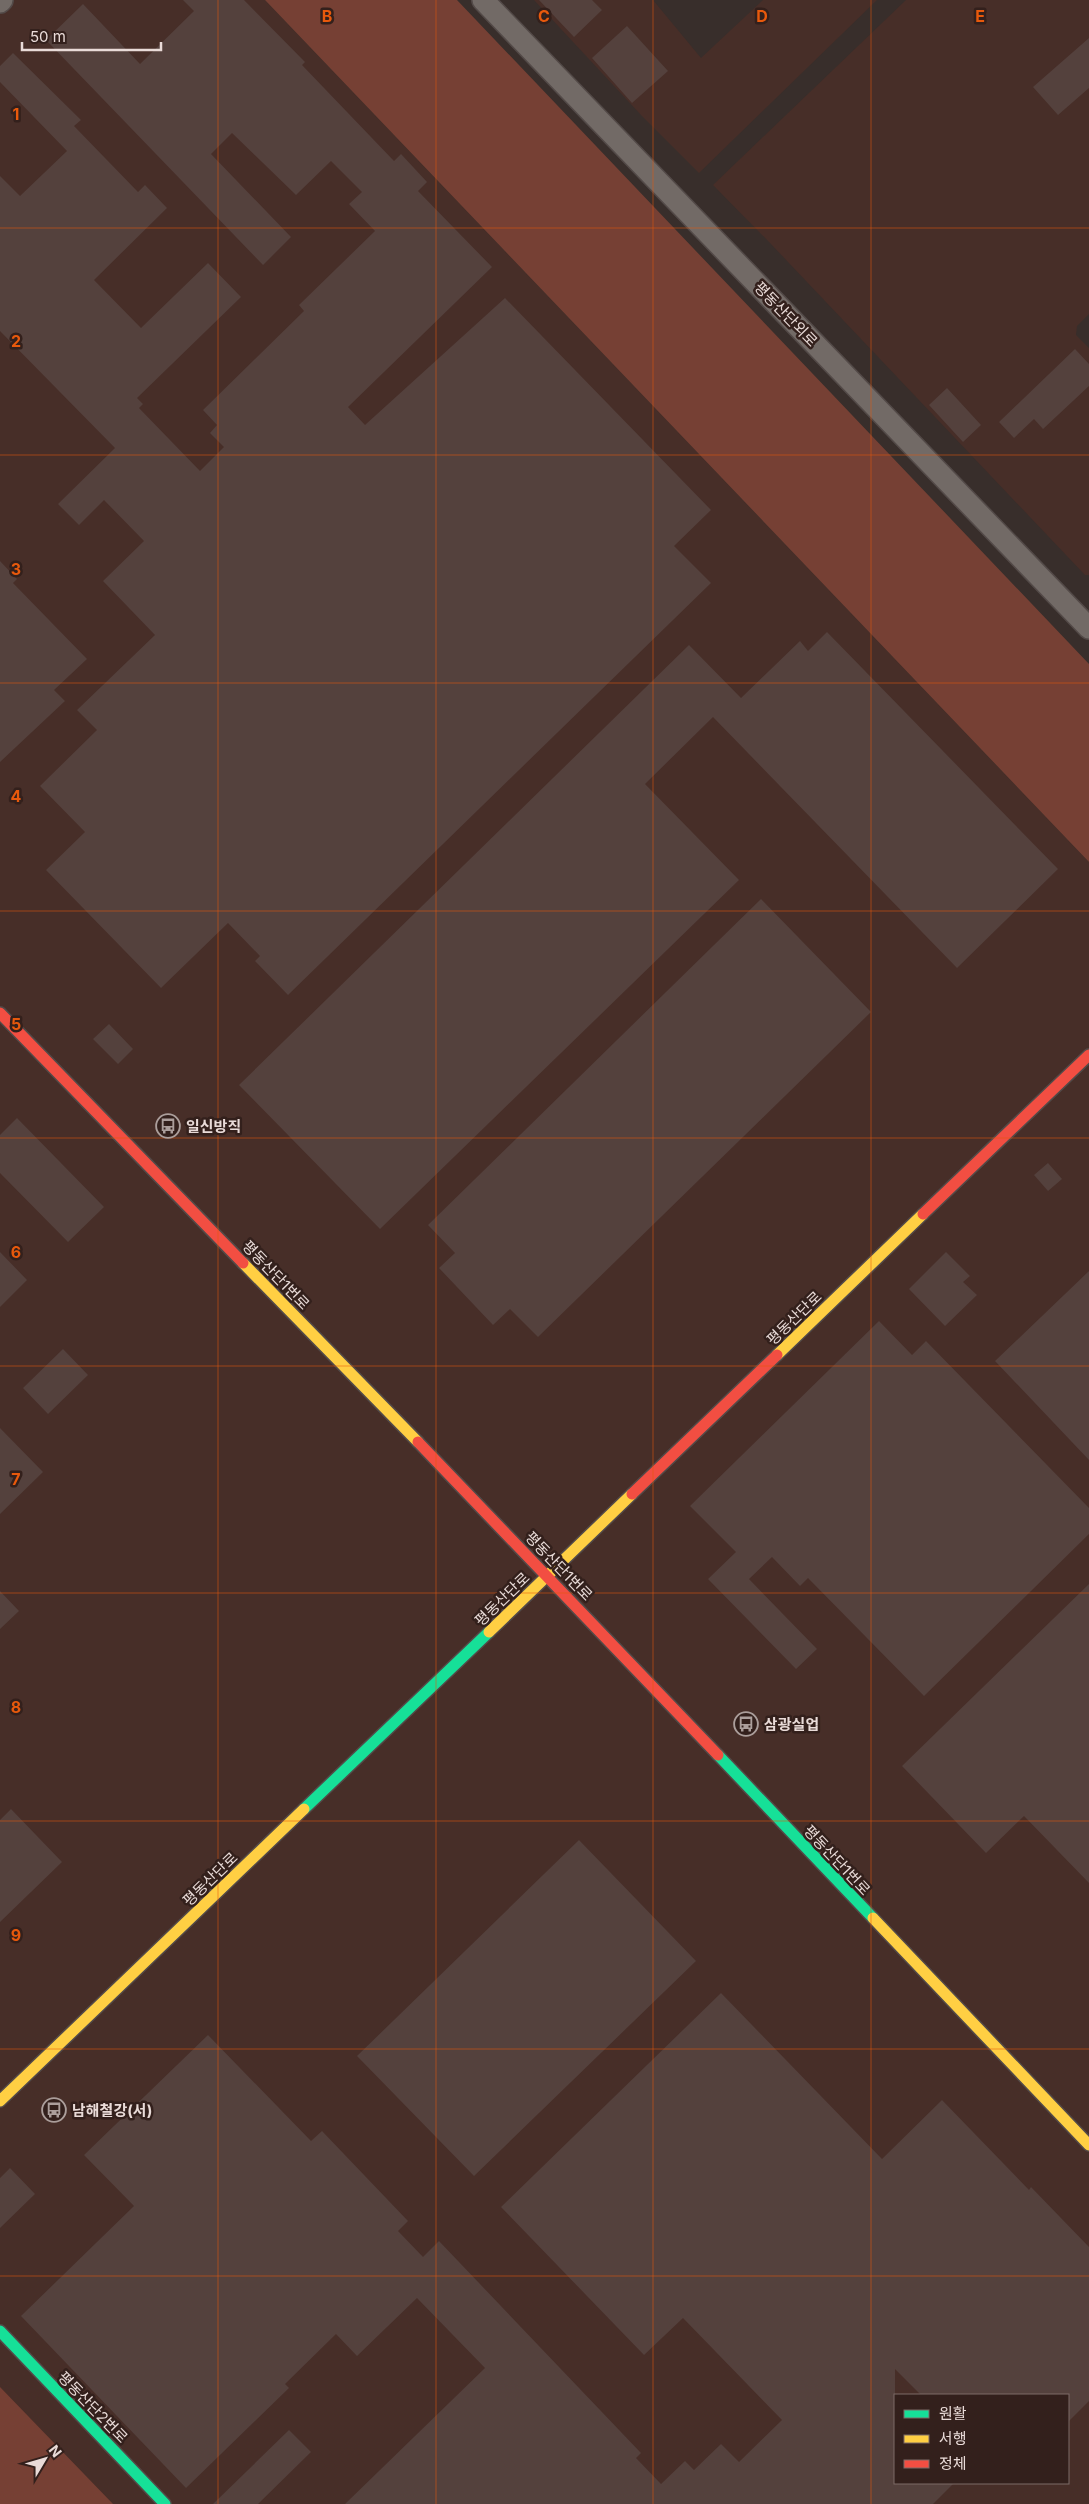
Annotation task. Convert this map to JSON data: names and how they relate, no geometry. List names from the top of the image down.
{
  "streets": {
    "street": [
      "평동산단외로",
      "평동산단1번로",
      "평동산단로",
      "평동산단2번로"
    ]
  },
  "crossings": [
    ["평동산단1번로", "평동산단로"]
  ],
  "places": {
    "bus stop": ["일신방직", "삼광실업", "남해철강(서)"]
  },
  "legend": ["원활", "서행", "정체"],
  "scale_bar": "50 m",
  "north": "top right",
  "grid": {
    "columns": [
      "B",
      "C",
      "D",
      "E"
    ],
    "rows": [
      "1",
      "2",
      "3",
      "4",
      "5",
      "6",
      "7",
      "8",
      "9"
    ]
  }
}
